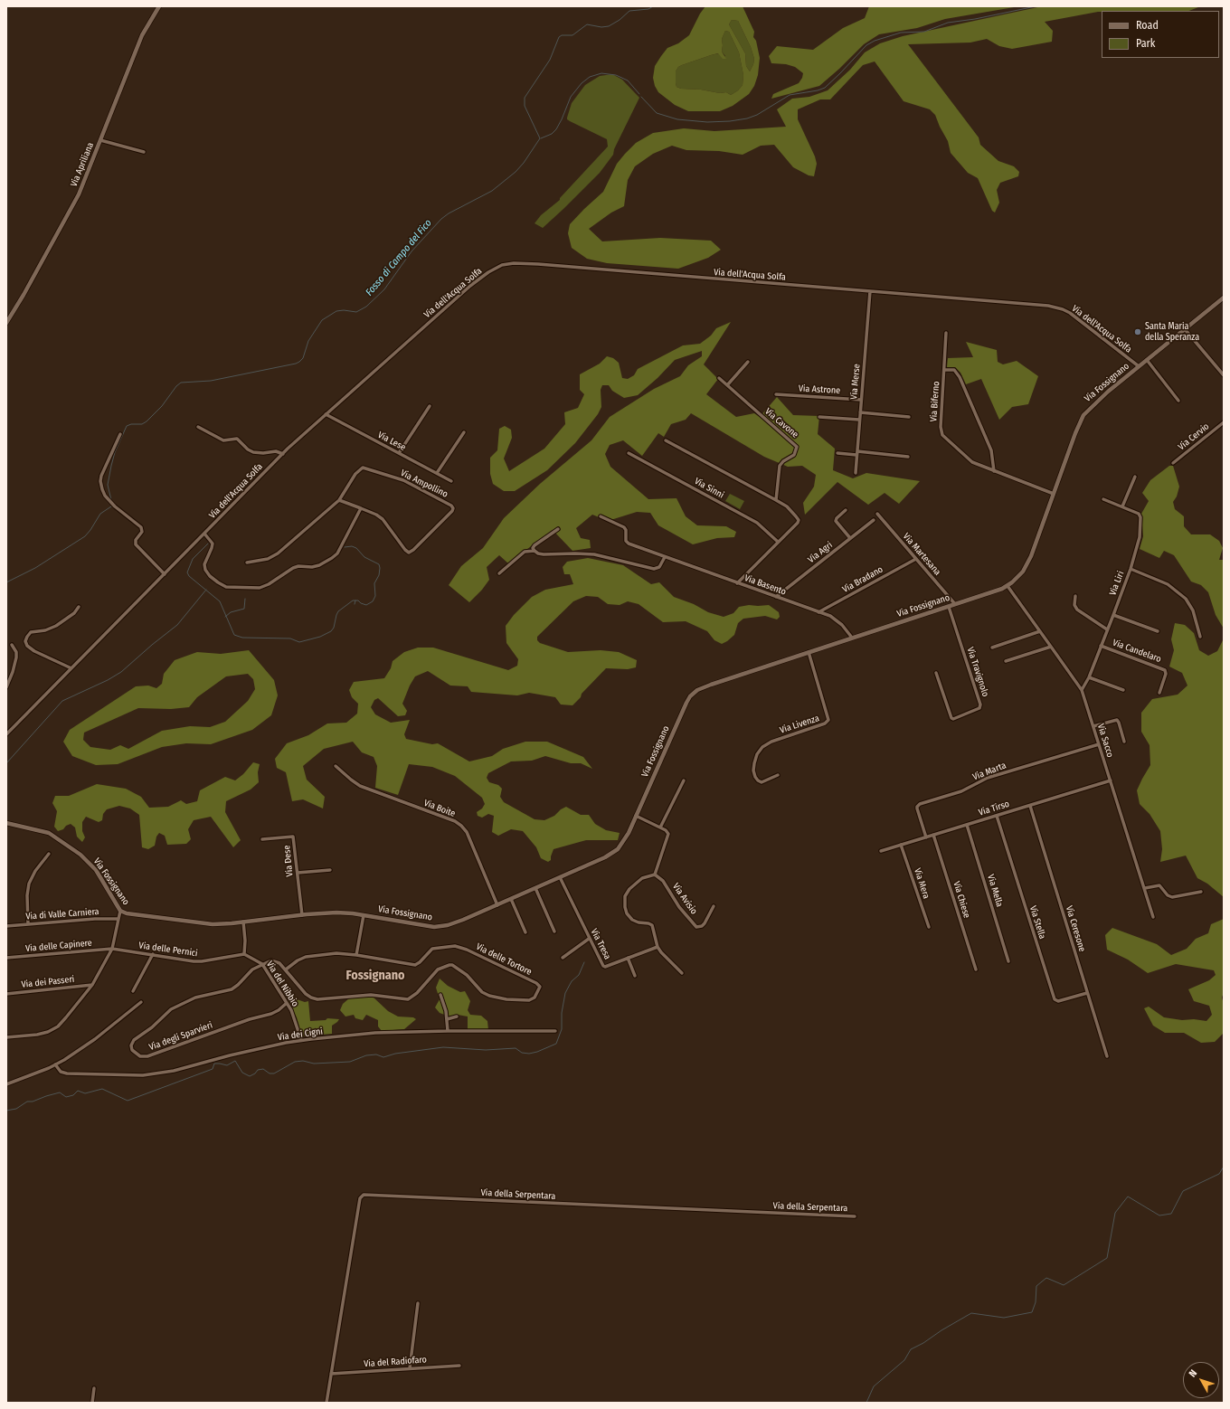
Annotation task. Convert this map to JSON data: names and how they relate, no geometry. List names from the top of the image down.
{
  "streets": {
    "street": [
      "Via Apriliana",
      "Via dell'Acqua Solfa",
      "Via Merse",
      "Via Fossignano",
      "Via Astrone",
      "Via Biferno",
      "Via Cavone",
      "Via Cervio",
      "Via Lese",
      "Via Ampollino",
      "Via Sinni",
      "Via Agri",
      "Via Martesana",
      "Via Bradano",
      "Via Liri",
      "Via Basento",
      "Via Candelaro",
      "Via Travignolo",
      "Via Livenza",
      "Via Sacco",
      "Via Marta",
      "Via Boite",
      "Via Tirso",
      "Via Dese",
      "Via Mera",
      "Via Mella",
      "Via Avisio",
      "Via Chiese",
      "Via di Valle Carniera",
      "Via Stella",
      "Via Ceresone",
      "Via Tresa",
      "Via delle Capinere",
      "Via delle Pernici",
      "Via delle Tortore",
      "Via dei Passeri",
      "Via del Nibbio",
      "Via dei Cigni",
      "Via degli Sparvieri",
      "Via della Serpentara",
      "Via del Radiofaro"
    ]
  },
  "crossings": [
    ["Via dell'Acqua Solfa", "Via Merse"],
    ["Via dell'Acqua Solfa", "Via Fossignano"],
    ["Via dell'Acqua Solfa", "Via Lese"],
    ["Via Merse", "Via Astrone"],
    ["Via Fossignano", "Via Biferno"],
    ["Via Fossignano", "Via Martesana"],
    ["Via Fossignano", "Via Basento"],
    ["Via Fossignano", "Via Travignolo"],
    ["Via Fossignano", "Via Livenza"],
    ["Via Fossignano", "Via Sacco"],
    ["Via Fossignano", "Via Boite"],
    ["Via Fossignano", "Via Dese"],
    ["Via Fossignano", "Via Tresa"],
    ["Via Agri", "Via Basento"],
    ["Via Bradano", "Via Basento"],
    ["Via Liri", "Via Candelaro"],
    ["Via Liri", "Via Sacco"],
    ["Via Sacco", "Via Marta"],
    ["Via Sacco", "Via Tirso"],
    ["Via Marta", "Via Tirso"],
    ["Via Tirso", "Via Mera"],
    ["Via Tirso", "Via Mella"],
    ["Via Tirso", "Via Chiese"],
    ["Via Tirso", "Via Stella"],
    ["Via Tirso", "Via Ceresone"],
    ["Via Stella", "Via Ceresone"],
    ["Via delle Capinere", "Via delle Pernici"],
    ["Via delle Pernici", "Via del Nibbio"],
    ["Via delle Tortore", "Via del Nibbio"],
    ["Via delle Tortore", "Via degli Sparvieri"],
    ["Via del Nibbio", "Via dei Cigni"],
    ["Via del Nibbio", "Via degli Sparvieri"],
    ["Via della Serpentara", "Via del Radiofaro"]
  ],
  "districts": ["Fossignano"],
  "water": ["Fosso di Campo del Fico"],
  "places": ["Santa Maria della Speranza"],
  "legend": ["Road", "Park"],
  "north": "top left"
}
